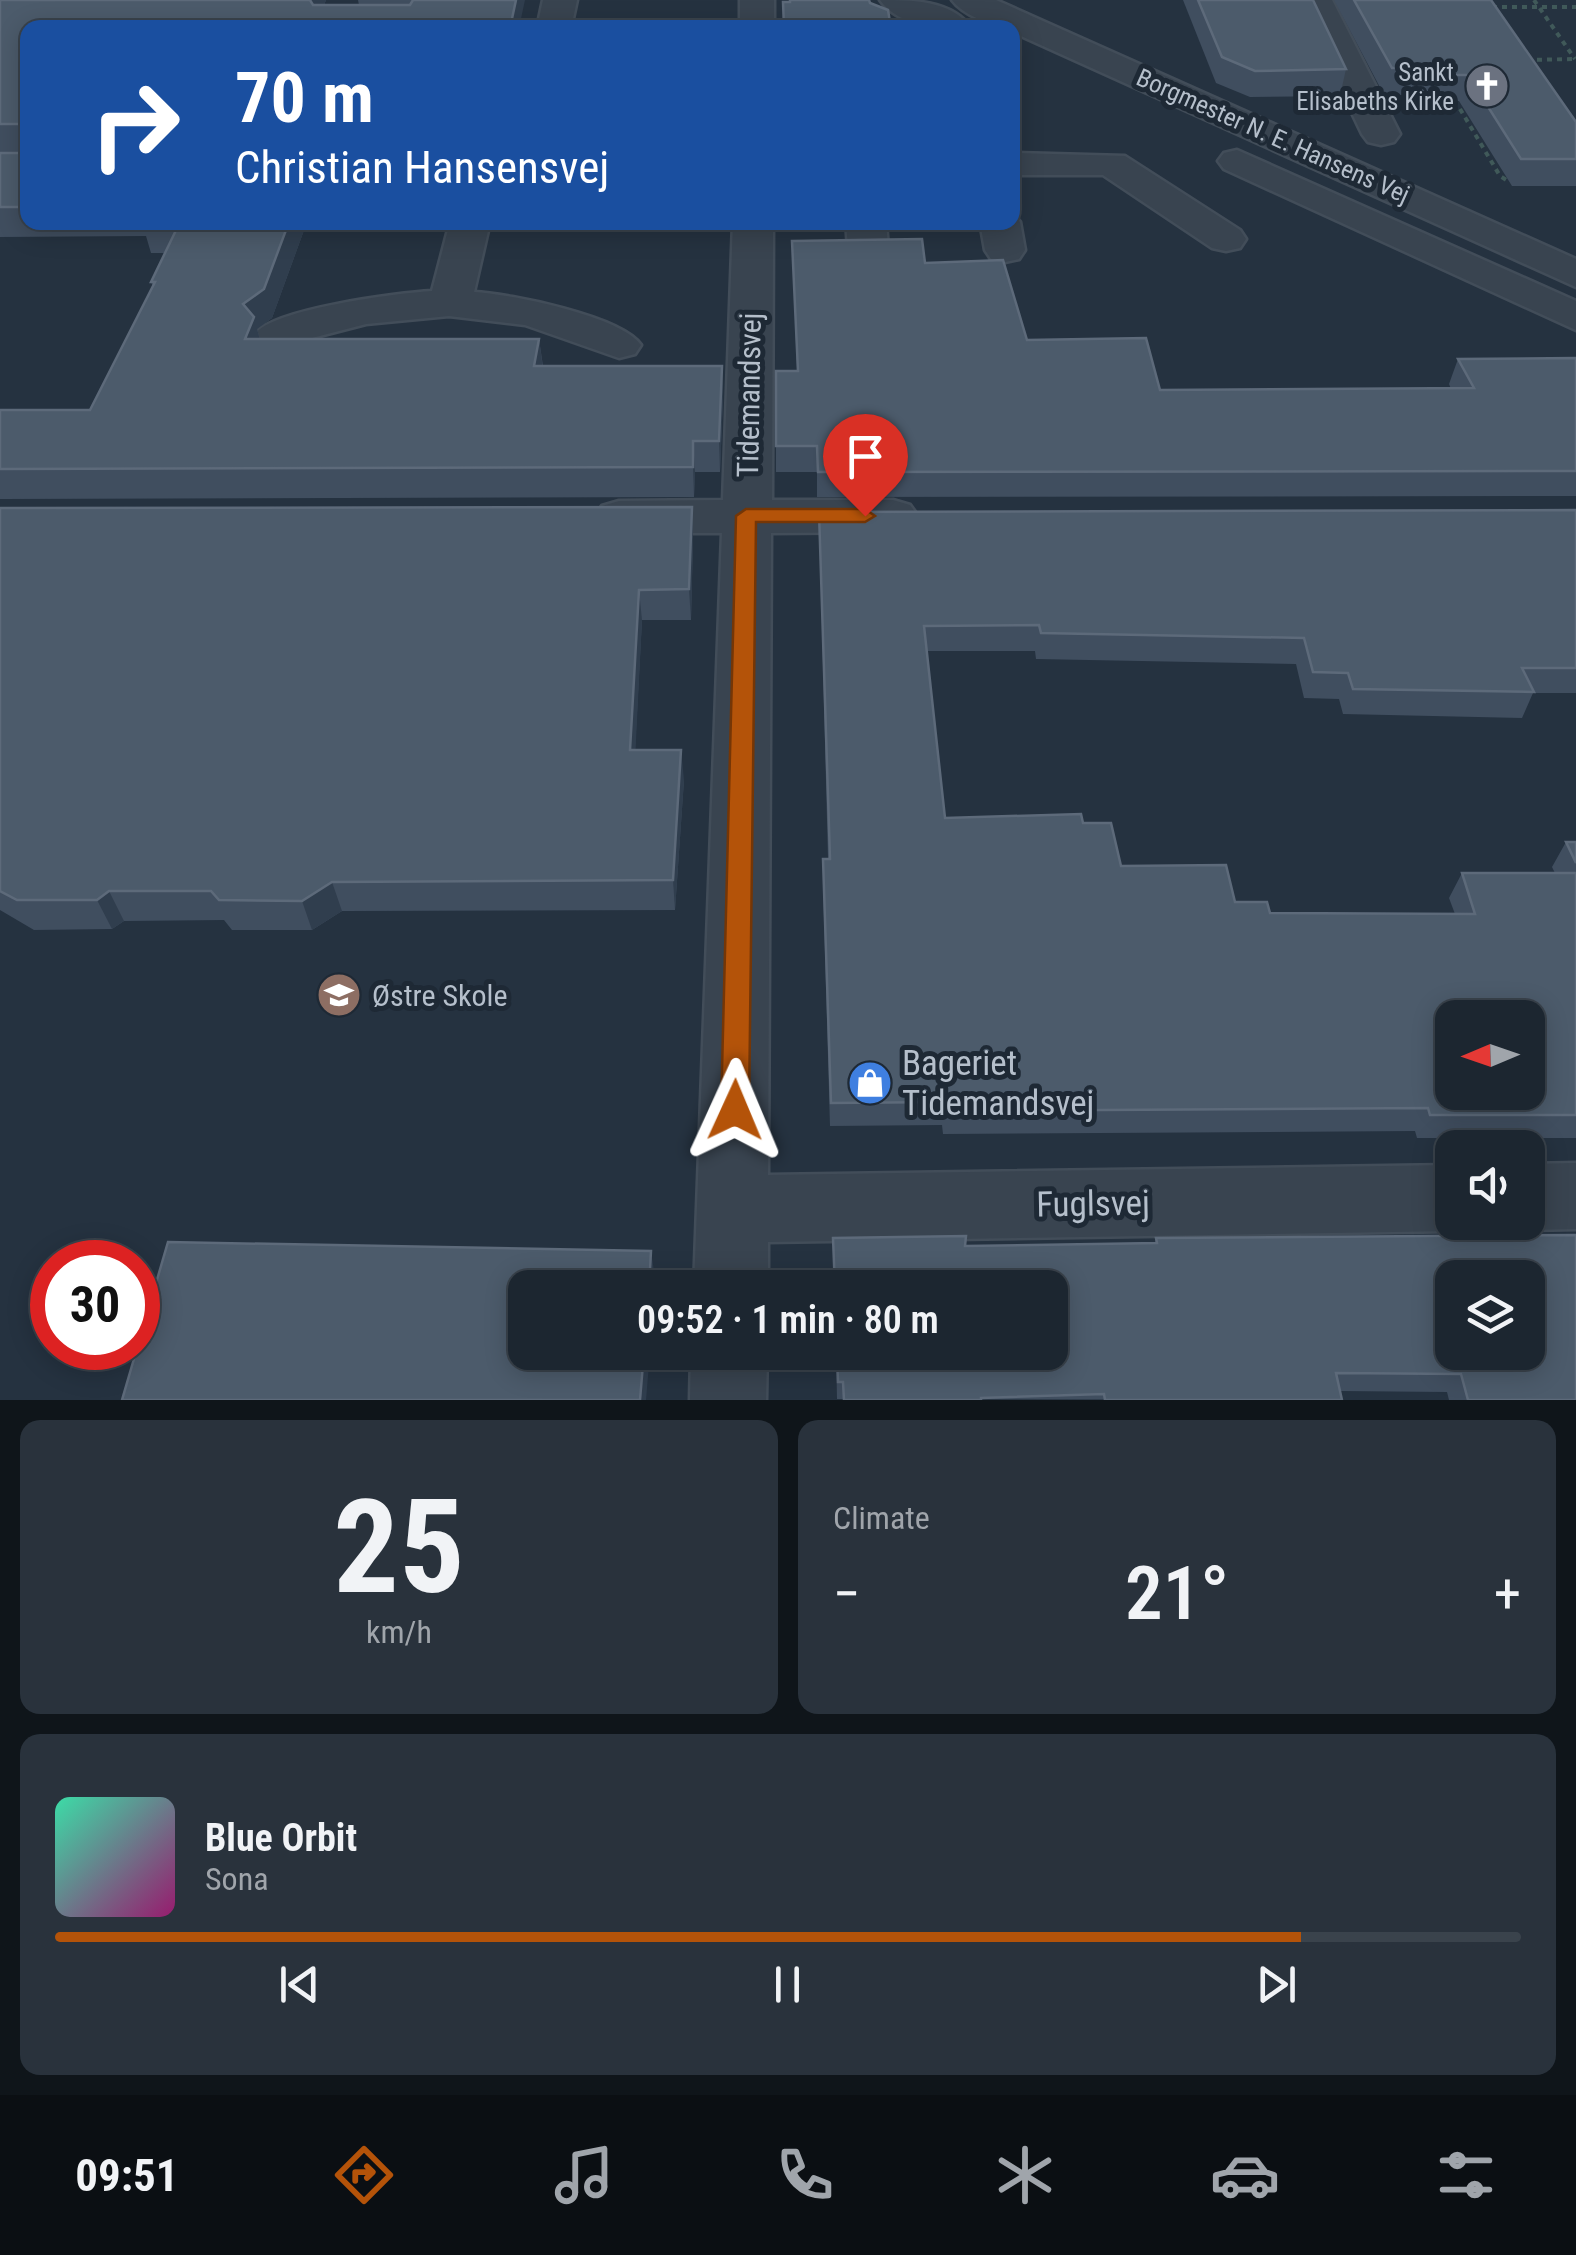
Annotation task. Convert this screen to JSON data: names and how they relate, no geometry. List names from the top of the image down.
{
  "streets": {
    "street": ["Borgmester N. E. Hansens Vej", "Tidemandsvej", "Fuglsvej"]
  },
  "crossings": [
    ["Tidemandsvej", "Fuglsvej"]
  ],
  "places": {
    "church": ["Sankt Elisabeths Kirke"],
    "school or university": ["Østre Skole"],
    "shop": ["Bageriet Tidemandsvej"]
  },
  "north": "left",
  "page": {
    "turn": ["70 m", "Christian Hansensvej"],
    "limit": "30",
    "trip": "09:52 · 1 min · 80 m",
    "tile": [
      ["25", "km/h"],
      "Climate"
    ],
    "heat": ["−", "21°", "+"],
    "song": ["Blue Orbit", "Sona"],
    "tabs": "09:51"
  }
}
